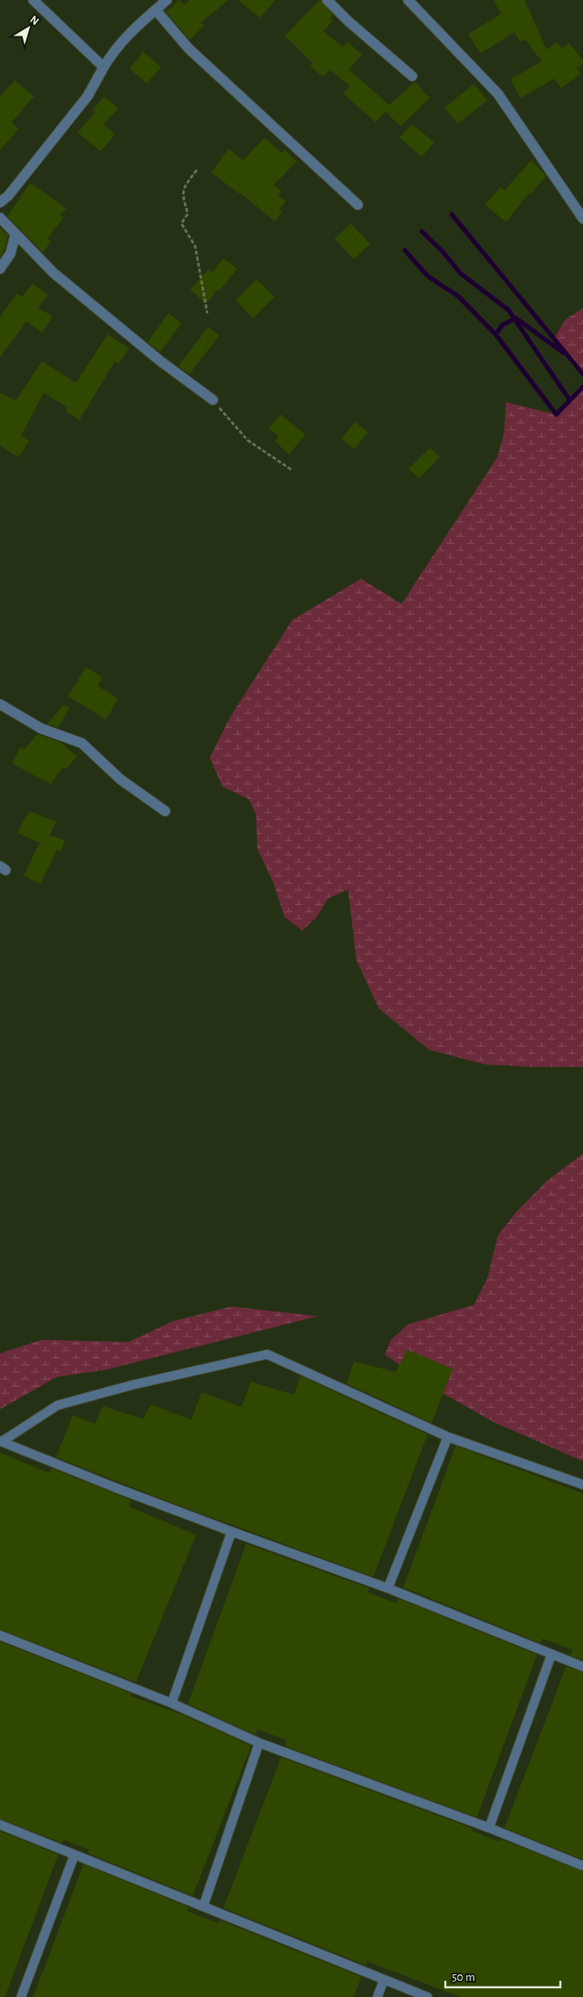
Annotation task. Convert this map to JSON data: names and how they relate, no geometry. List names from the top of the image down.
{
  "scale_bar": "50 m",
  "north": "top right"
}
